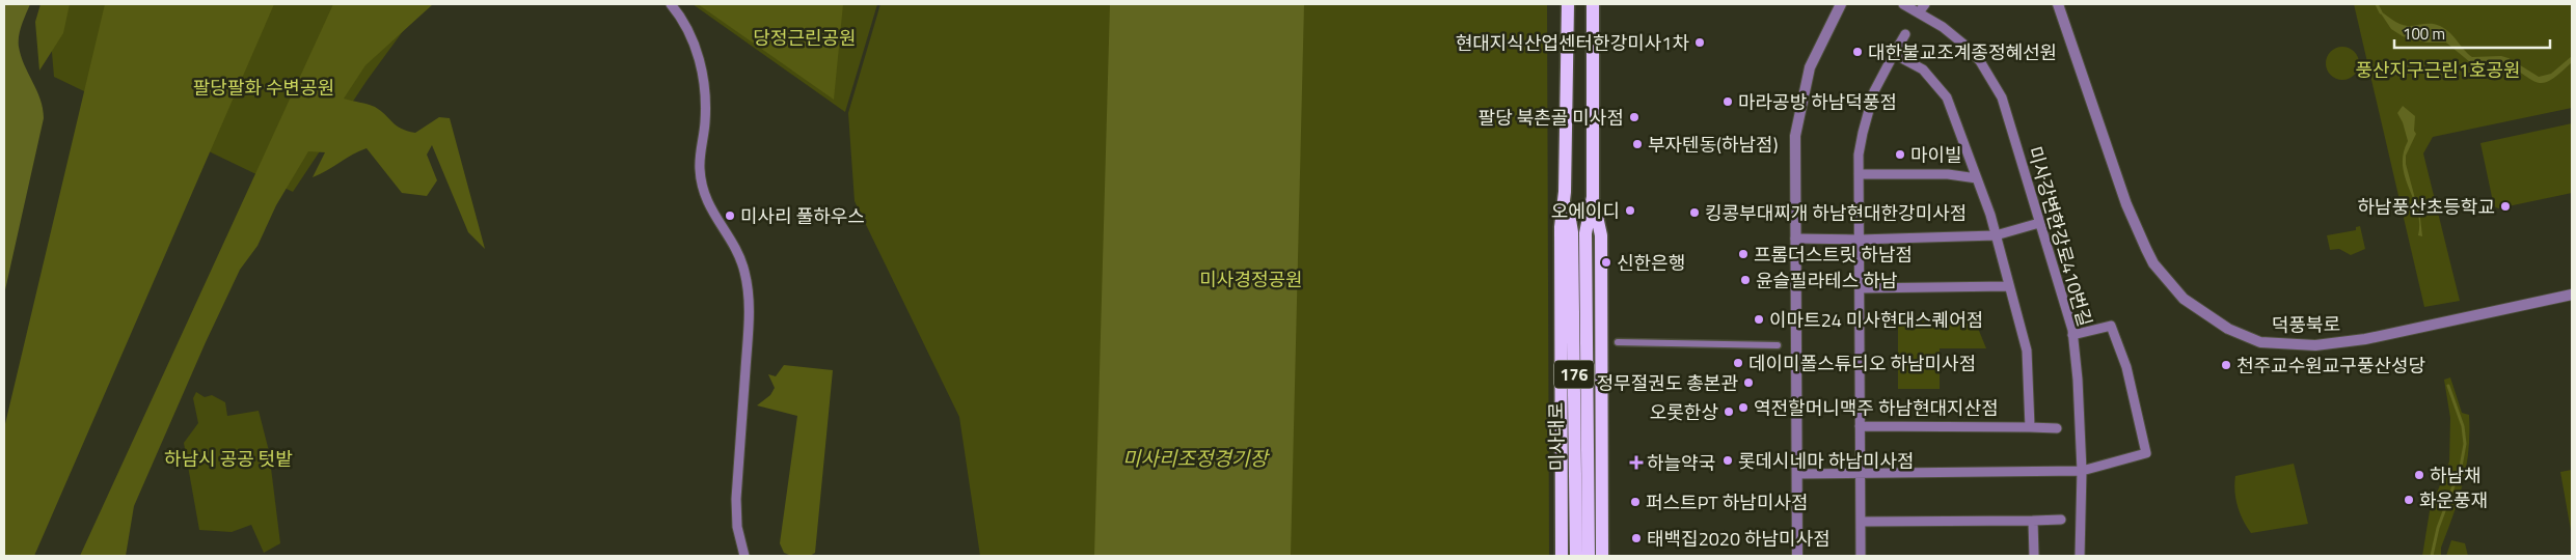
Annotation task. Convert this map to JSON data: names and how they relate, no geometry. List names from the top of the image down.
{
  "streets": {
    "main road": ["176", "미사대로"],
    "street": ["미사강변한강로410번길", "덕풍북로"]
  },
  "water": ["미사리조정경기장"],
  "parks": [
    "당정근린공원",
    "풍산지구근린1호공원",
    "팔당팔화 수변공원",
    "미사경정공원",
    "하남시 공공 텃밭"
  ],
  "places": {
    "other": [
      "현대지식산업센터한강미사1차",
      "대한불교조계종정혜선원",
      "마라공방 하남덕풍점",
      "팔당 북촌골 미사점",
      "부자텐동(하남점)",
      "마이빌",
      "하남풍산초등학교",
      "오에이디",
      "킹콩부대찌개 하남현대한강미사점",
      "미사리 풀하우스",
      "프롬더스트릿 하남점",
      "신한은행",
      "윤슬필라테스 하남",
      "이마트24 미사현대스퀘어점",
      "데이미폴스튜디오 하남미사점",
      "천주교수원교구풍산성당",
      "정무절권도 총본관",
      "역전할머니맥주 하남현대지산점",
      "오롯한상",
      "롯데시네마 하남미사점",
      "하남채",
      "화운풍재",
      "퍼스트PT 하남미사점",
      "태백집2020 하남미사점"
    ],
    "health": ["하늘약국"]
  },
  "scale_bar": "100 m"
}
